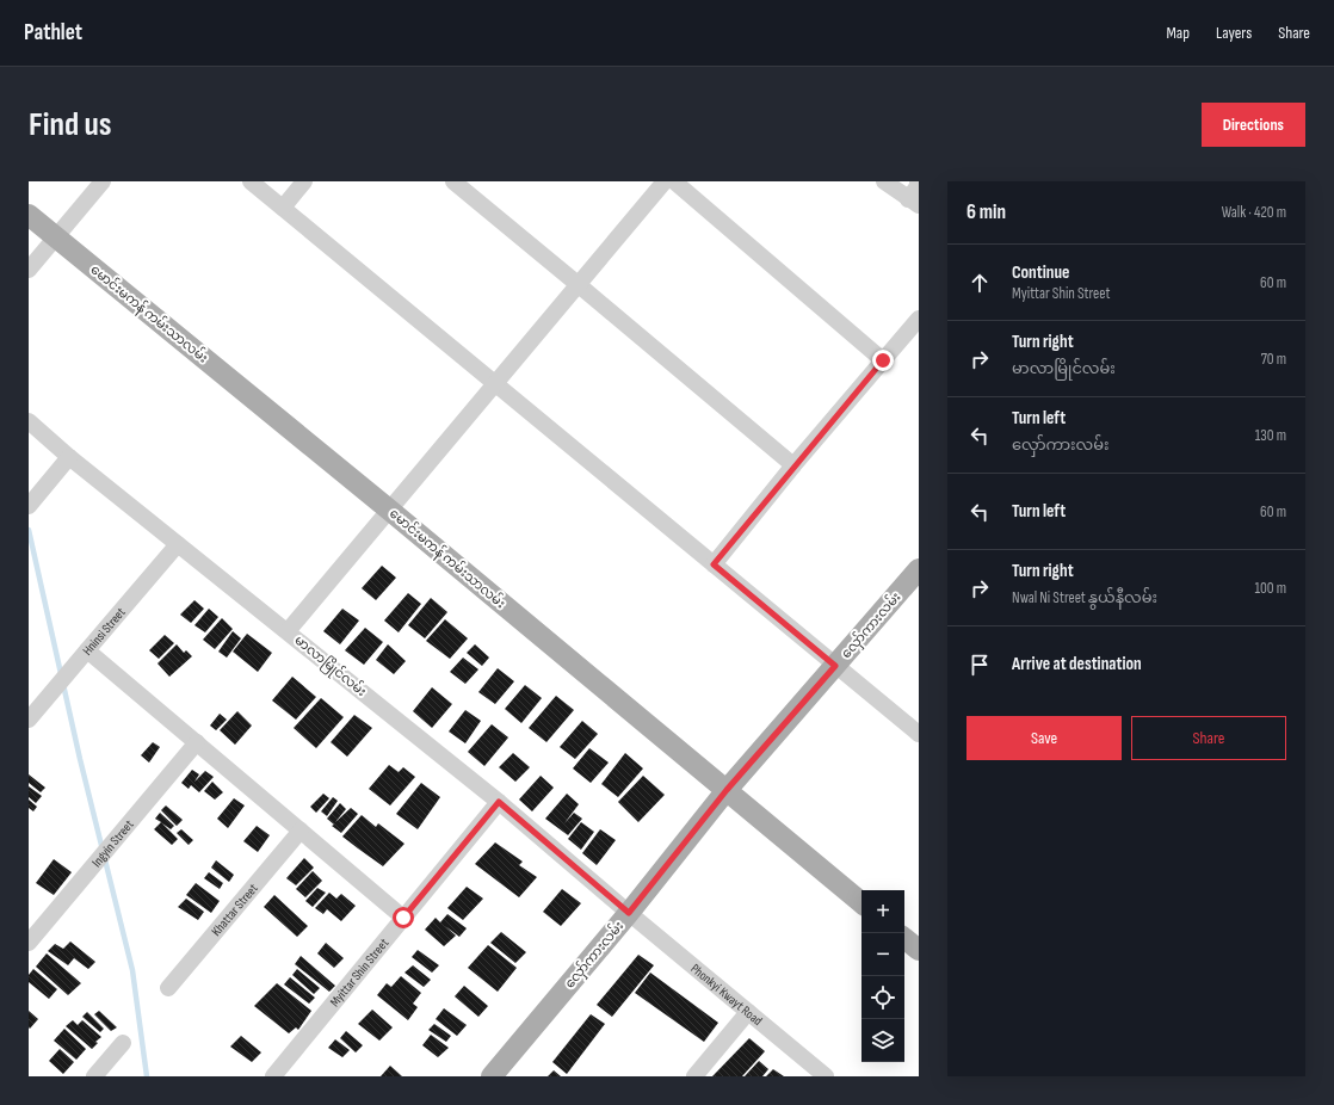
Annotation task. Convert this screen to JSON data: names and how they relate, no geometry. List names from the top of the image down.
{
  "streets": {
    "main road": ["မောင်းမကန် ကမ်းသာလမ်း", "လှော်ကားလမ်း"],
    "street": [
      "Hninsi Street",
      "မာလာမြိုင်လမ်း",
      "Ingyin Street",
      "Khattar Street",
      "Myittar Shin Street",
      "Phonkyi Kwayt Road"
    ]
  },
  "crossings": [
    ["မောင်းမကန် ကမ်းသာလမ်း", "လှော်ကားလမ်း"],
    ["လှော်ကားလမ်း", "မာလာမြိုင်လမ်း"],
    ["လှော်ကားလမ်း", "Phonkyi Kwayt Road"],
    ["Hninsi Street", "မာလာမြိုင်လမ်း"],
    ["မာလာမြိုင်လမ်း", "Myittar Shin Street"],
    ["မာလာမြိုင်လမ်း", "Phonkyi Kwayt Road"]
  ],
  "page": {
    "header": "Pathlet",
    "nav": ["Map", "Layers", "Share"],
    "buttons": [
      "Directions",
      ["Save", "Share"]
    ],
    "title": "Find us",
    "heading": ["6 min", "Walk · 420 m"],
    "list": [
      ["Continue", "Myittar Shin Street", "60 m"],
      ["Turn right", "မာလာမြိုင်လမ်း", "70 m"],
      ["Turn left", "လှော်ကားလမ်း", "130 m"],
      ["Turn left", "60 m"],
      ["Turn right", "Nwal Ni Street နွယ်နီလမ်း", "100 m"],
      "Arrive at destination"
    ],
    "map_buttons": ["+", "−"]
  }
}
